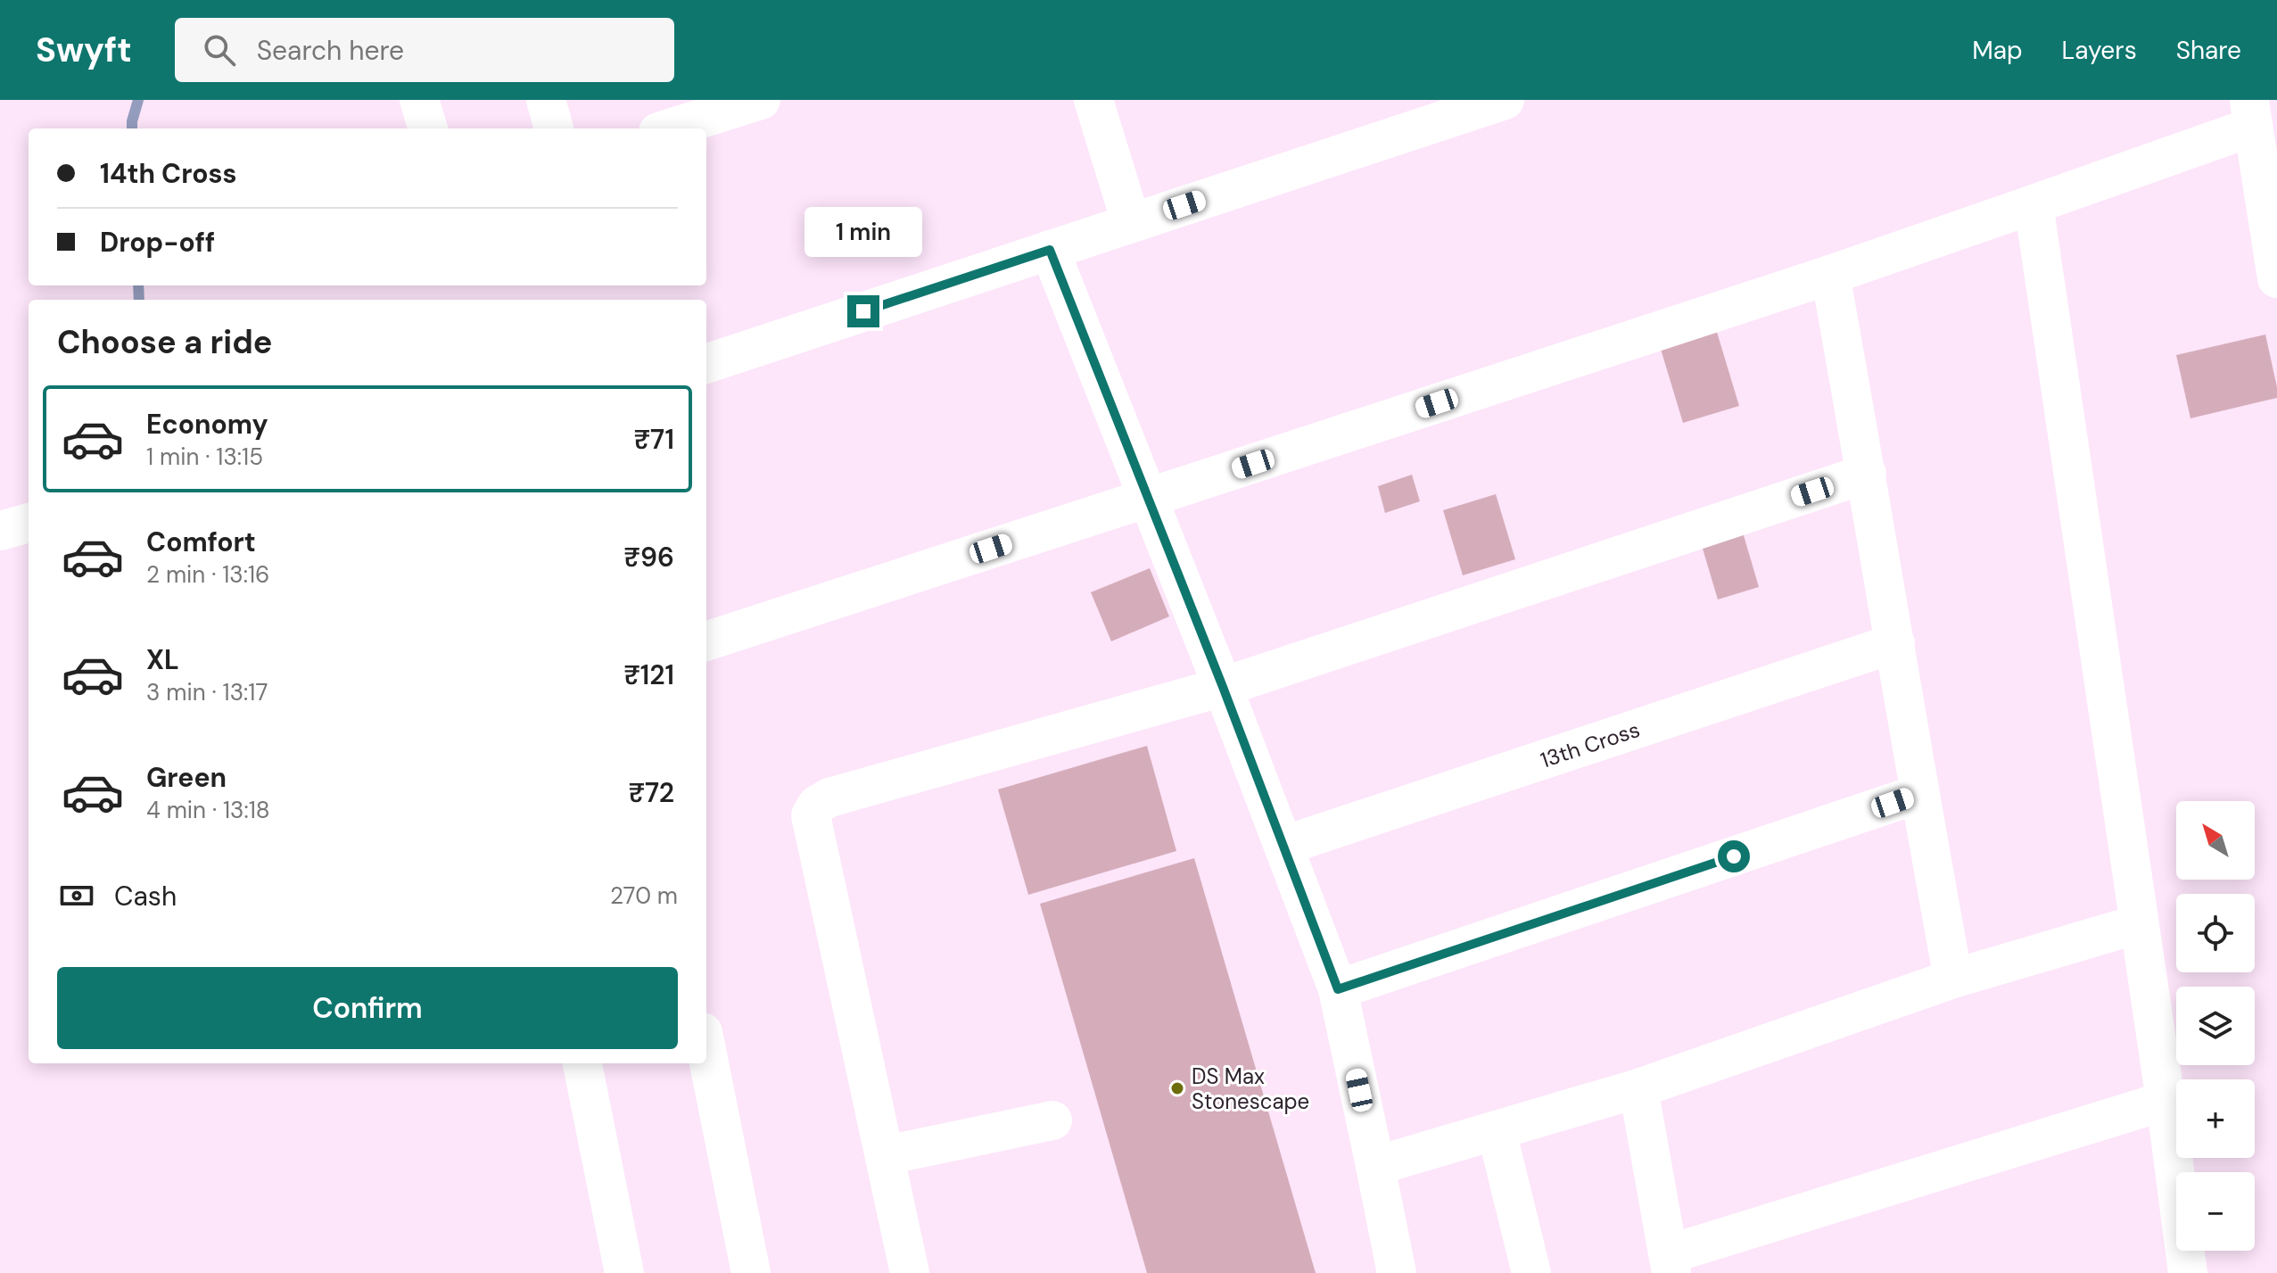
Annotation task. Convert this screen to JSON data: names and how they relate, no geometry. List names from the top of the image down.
{
  "streets": {
    "street": ["13th Cross"]
  },
  "places": ["DS Max Stonescape"],
  "north": "top left",
  "page": {
    "header": "Swyft",
    "search": "Search here",
    "nav": ["Map", "Layers", "Share"],
    "banner": ["14th Cross", "Drop-off"],
    "bubble": "1 min",
    "heading": "Choose a ride",
    "list": [
      {
        "name": "Economy",
        "note": "1 min · 13:15",
        "value": "₹71"
      },
      {
        "name": "Comfort",
        "note": "2 min · 13:16",
        "value": "₹96"
      },
      {
        "name": "XL",
        "note": "3 min · 13:17",
        "value": "₹121"
      },
      {
        "name": "Green",
        "note": "4 min · 13:18",
        "value": "₹72"
      }
    ],
    "map_buttons": ["+", "−"],
    "pay": ["Cash", "270 m"],
    "buttons": "Confirm"
  }
}
